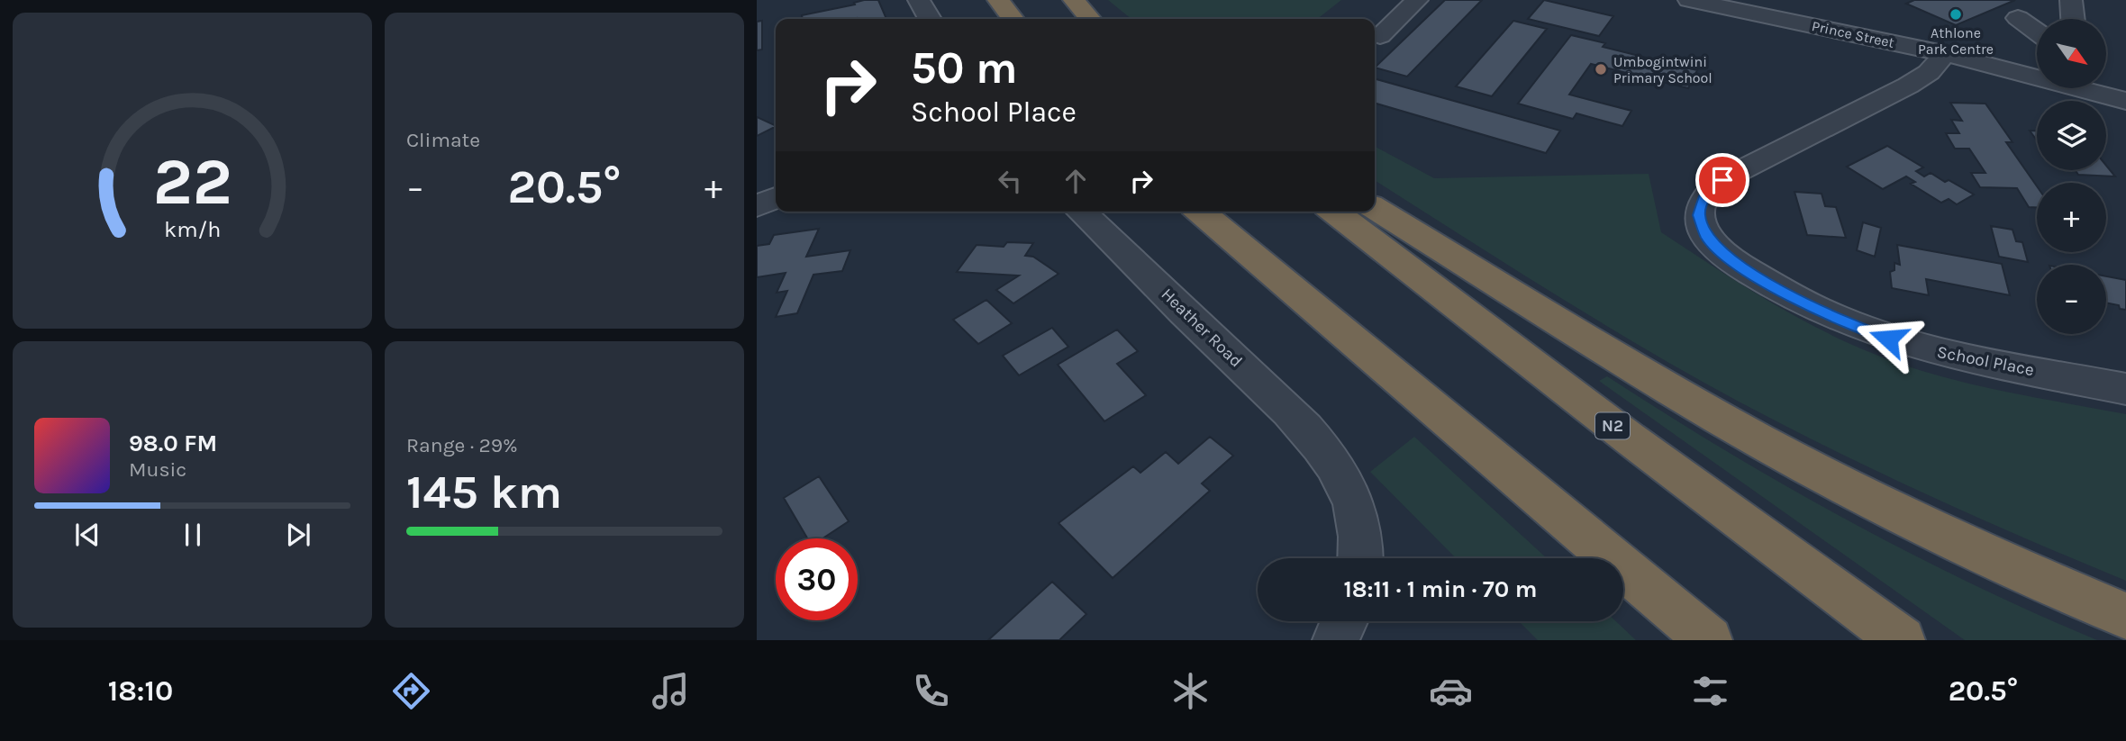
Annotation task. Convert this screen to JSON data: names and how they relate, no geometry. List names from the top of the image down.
{
  "streets": {
    "highway": ["N2"],
    "street": ["Prince Street", "Heather Road", "School Place"]
  },
  "crossings": [
    ["Prince Street", "School Place"]
  ],
  "places": ["Athlone Park Centre", "Umbogintwini Primary School"],
  "north": "bottom right",
  "page": {
    "tile": [
      "Climate",
      ["Range · 29%", "145 km"]
    ],
    "map_buttons": ["+", "−"],
    "turn": ["50 m", "School Place"],
    "heat": ["−", "20.5°", "+"],
    "song": ["98.0 FM", "Music"],
    "limit": "30",
    "trip": "18:11 · 1 min · 70 m",
    "tabs": ["18:10", "20.5°"],
    "gauge": ["22", "km/h"]
  }
}
